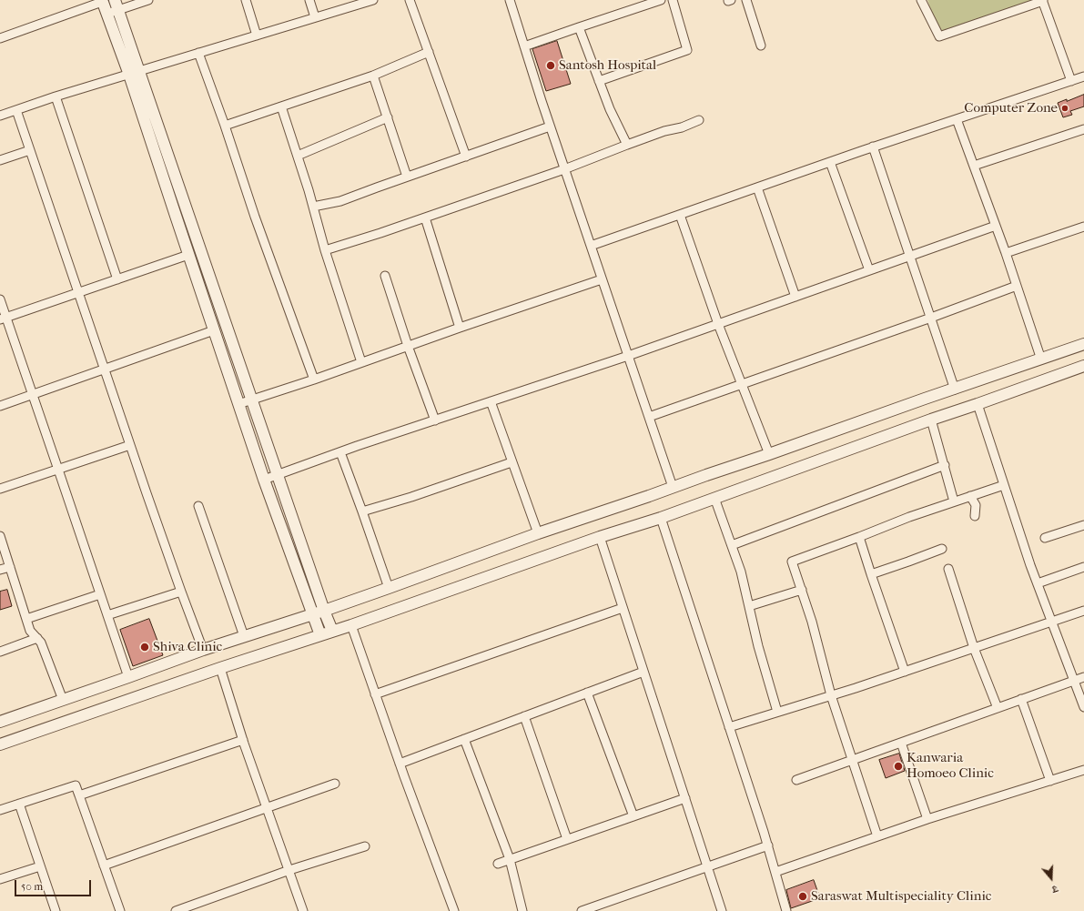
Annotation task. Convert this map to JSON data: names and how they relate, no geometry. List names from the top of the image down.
{
  "places": [
    "Santosh Hospital",
    "Computer Zone",
    "Shiva Clinic",
    "Kanwaria Homoeo Clinic",
    "Saraswat Multispeciality Clinic"
  ],
  "scale_bar": "50 m",
  "north": "bottom"
}
